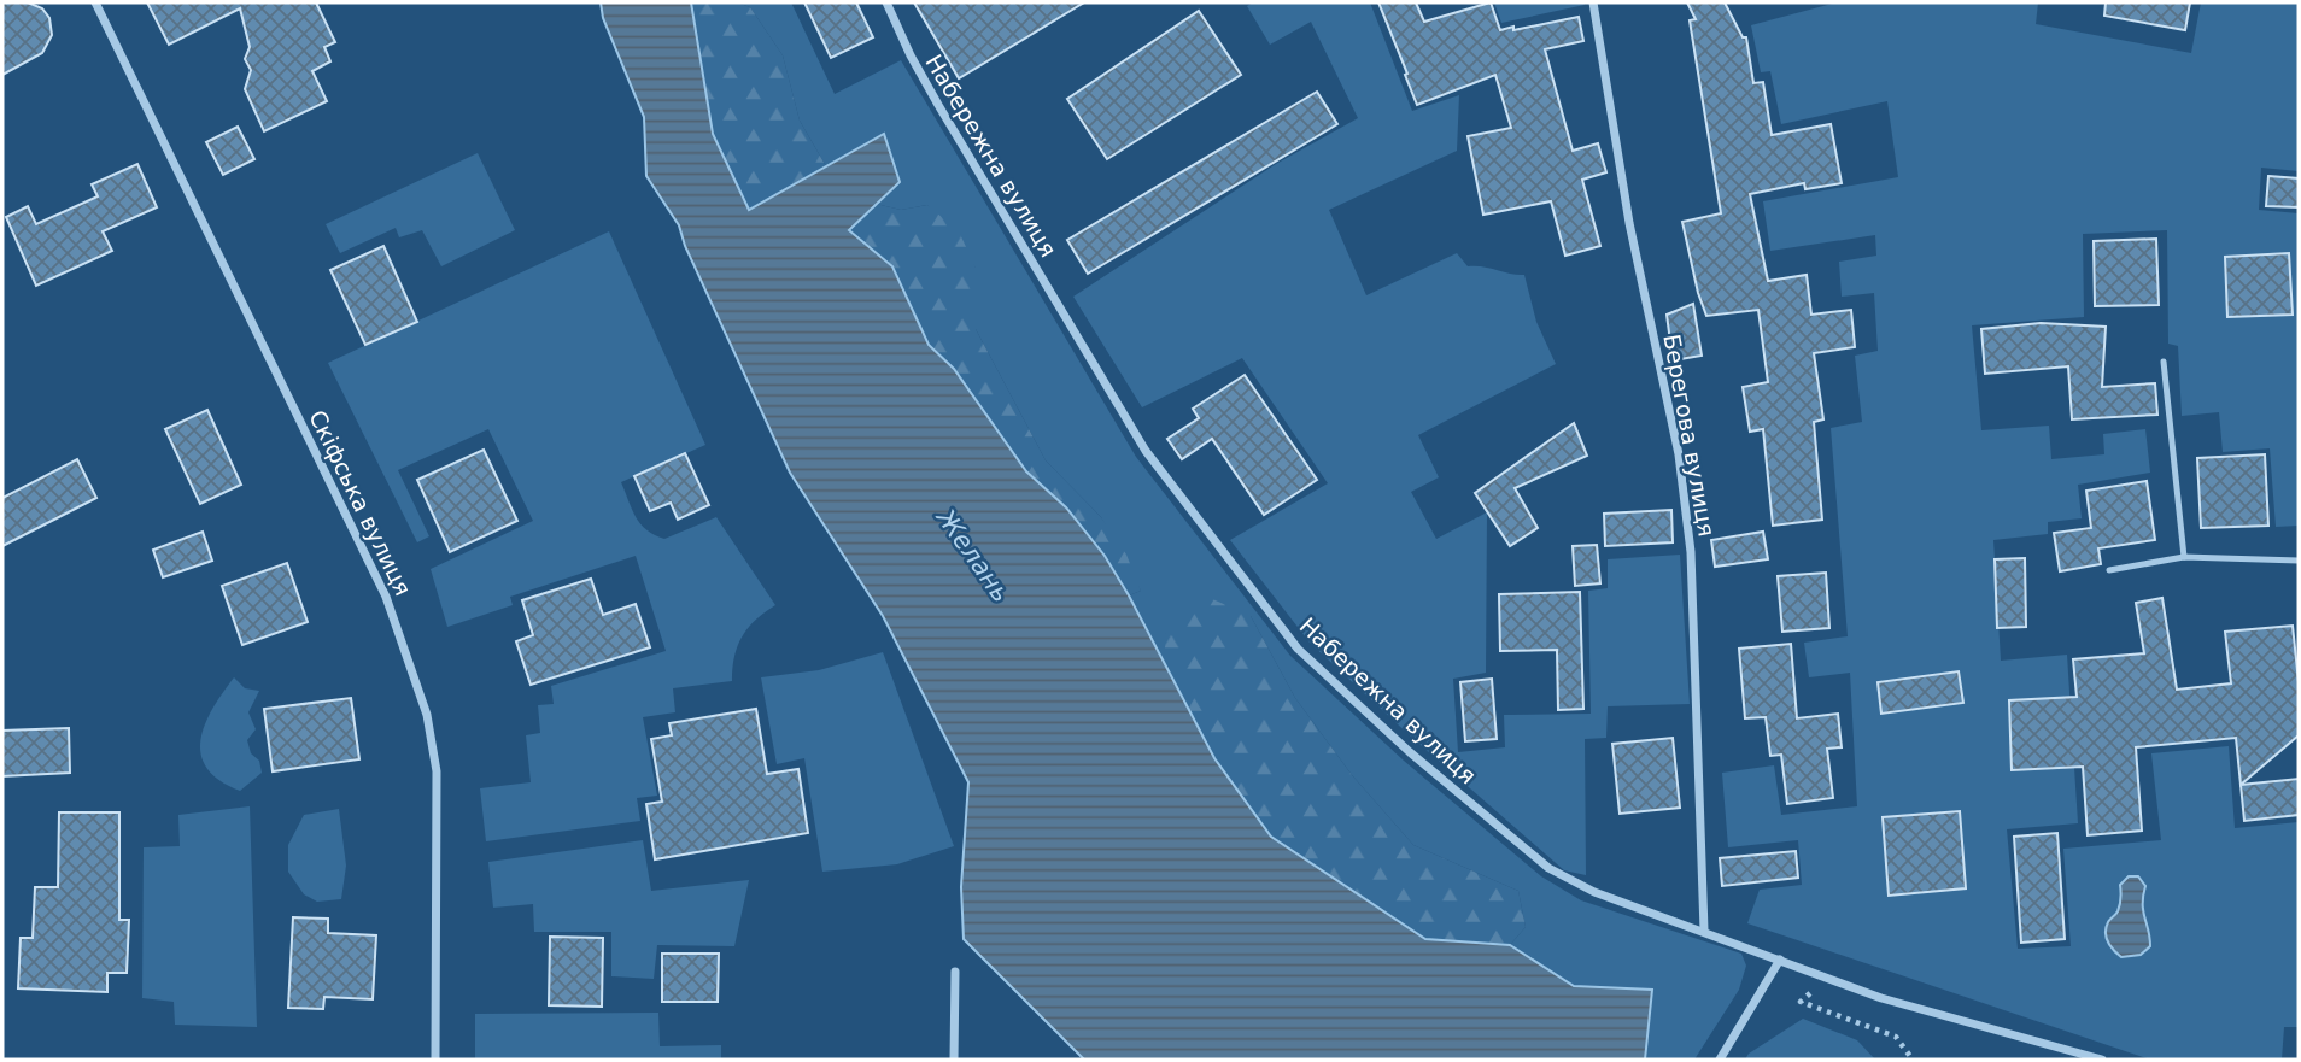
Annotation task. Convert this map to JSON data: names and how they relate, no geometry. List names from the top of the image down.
{
  "streets": {
    "street": ["Набережна вулиця", "Берегова вулиця", "Скіфська вулиця"]
  },
  "crossings": [
    ["Набережна вулиця", "Берегова вулиця"]
  ],
  "water": ["Желань"]
}
